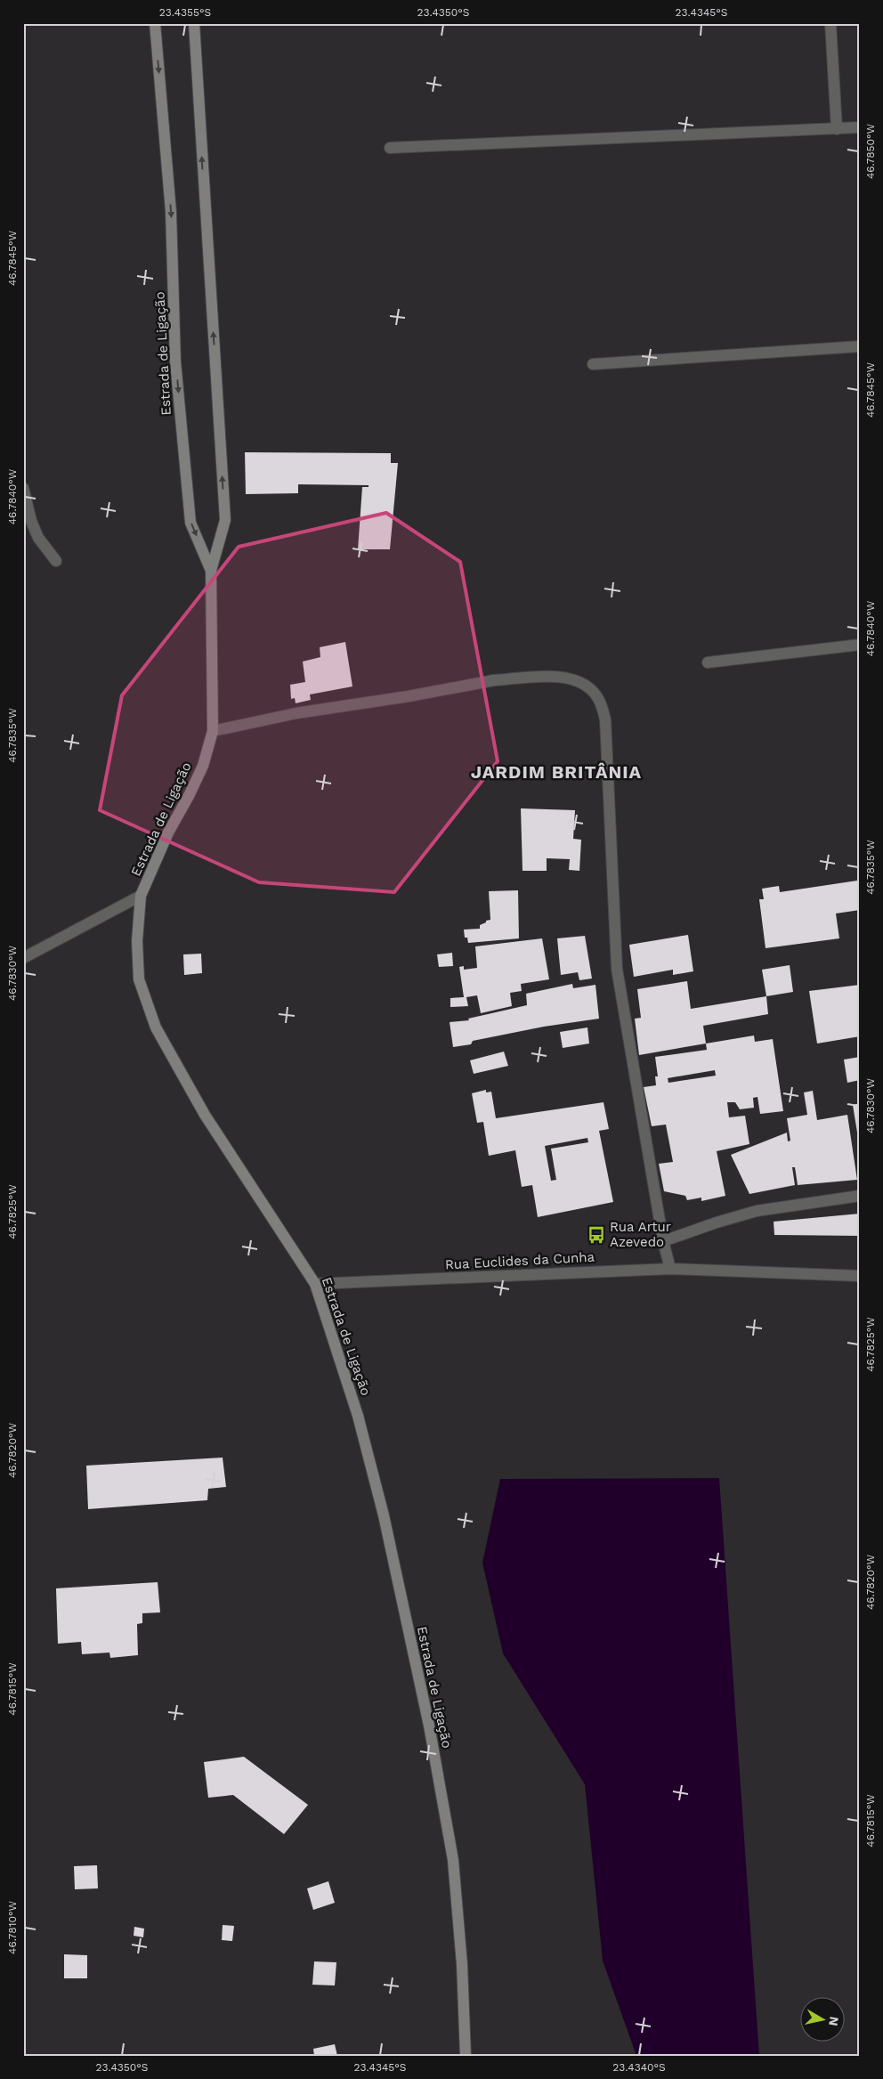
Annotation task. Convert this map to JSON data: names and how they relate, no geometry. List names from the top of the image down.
{
  "streets": {
    "main road": ["Estrada de Ligação"],
    "street": ["Rua Euclides da Cunha"]
  },
  "crossings": [
    ["Estrada de Ligação", "Rua Euclides da Cunha"]
  ],
  "districts": ["JARDIM BRITÂNIA"],
  "places": {
    "bus stop": ["Rua Artur Azevedo"]
  },
  "north": "right",
  "coordinates": [
    "23.4355°S",
    "23.4350°S",
    "23.4345°S",
    "46.7850°W",
    "46.7845°W",
    "46.7840°W",
    "46.7835°W",
    "46.7830°W",
    "46.7825°W",
    "46.7820°W",
    "46.7815°W",
    "46.7810°W",
    "23.4340°S"
  ]
}
